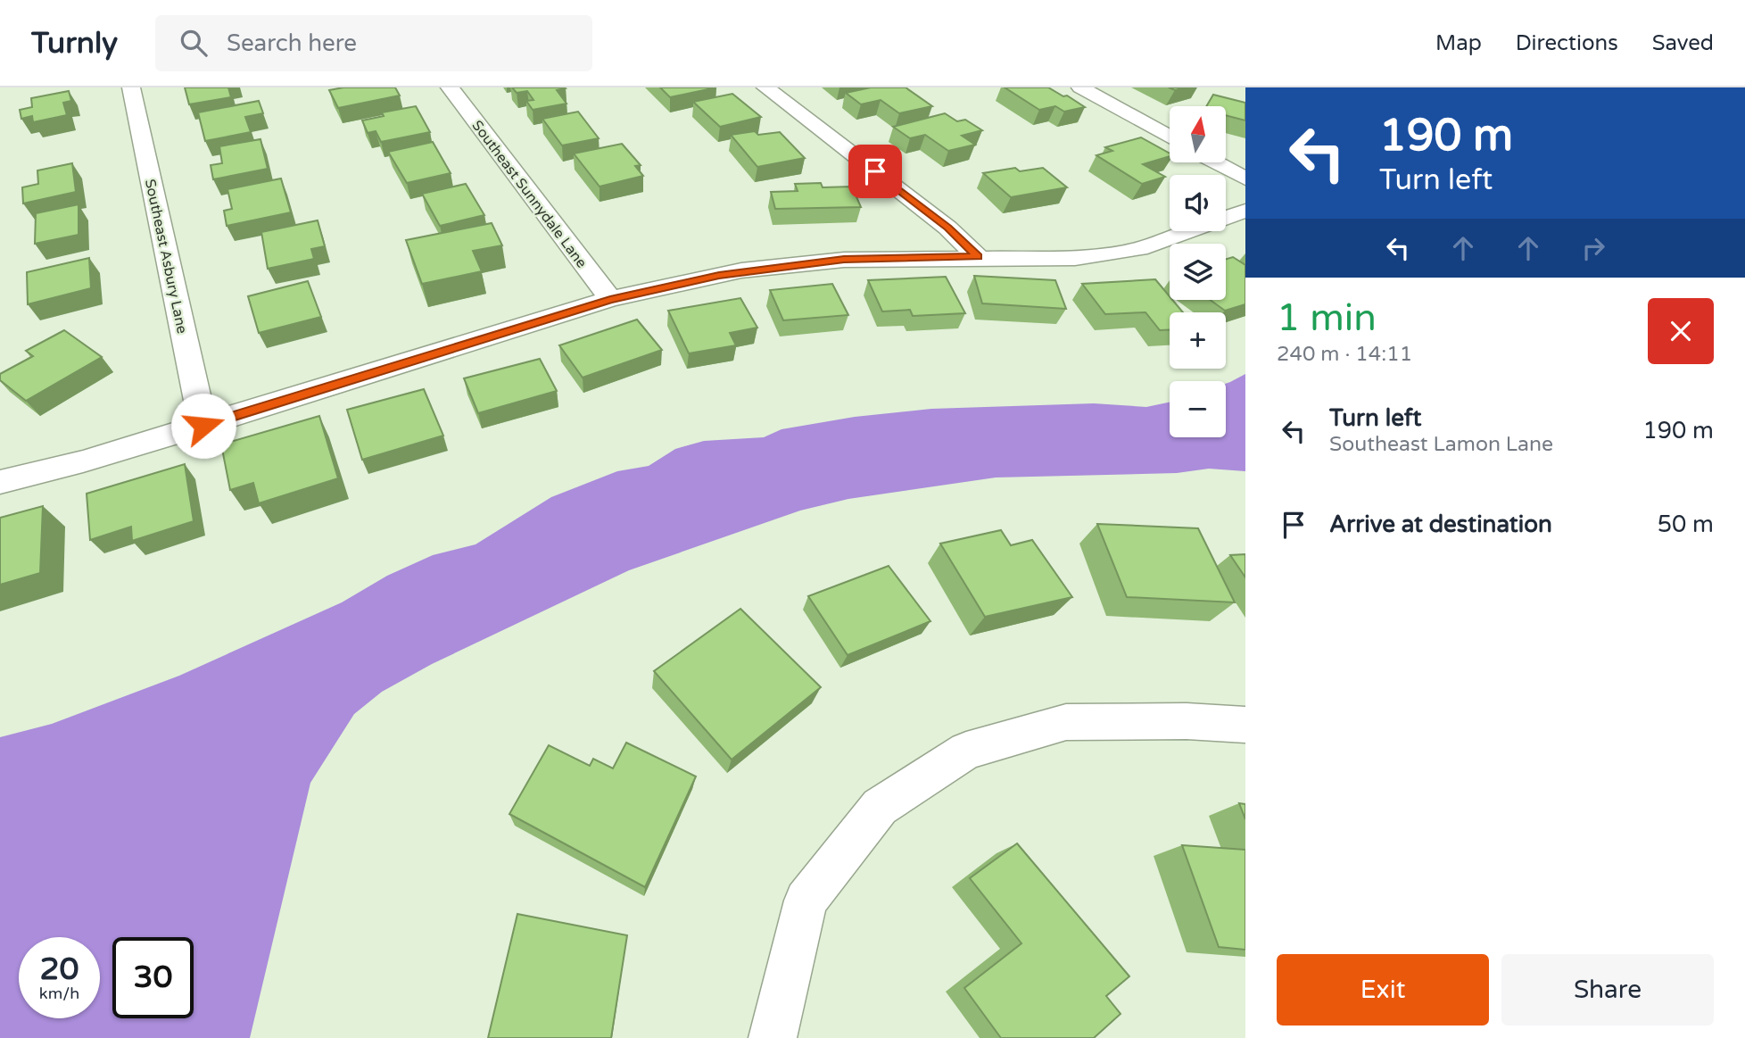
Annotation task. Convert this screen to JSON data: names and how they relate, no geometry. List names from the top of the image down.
{
  "streets": {
    "street": ["Southeast Sunnydale Lane", "Southeast Asbury Lane"]
  },
  "north": "top",
  "page": {
    "header": "Turnly",
    "search": "Search here",
    "nav": ["Map", "Directions", "Saved"],
    "turn": ["190 m", "Turn left"],
    "map_buttons": ["+", "−"],
    "heading": ["1 min", "240 m · 14:11"],
    "list": [
      {
        "name": "Turn left",
        "note": "Southeast Lamon Lane",
        "value": "190 m"
      },
      {
        "name": "Arrive at destination",
        "value": "50 m"
      }
    ],
    "speed": "20 km/h",
    "limit": "30",
    "buttons": ["Exit", "Share"]
  }
}
